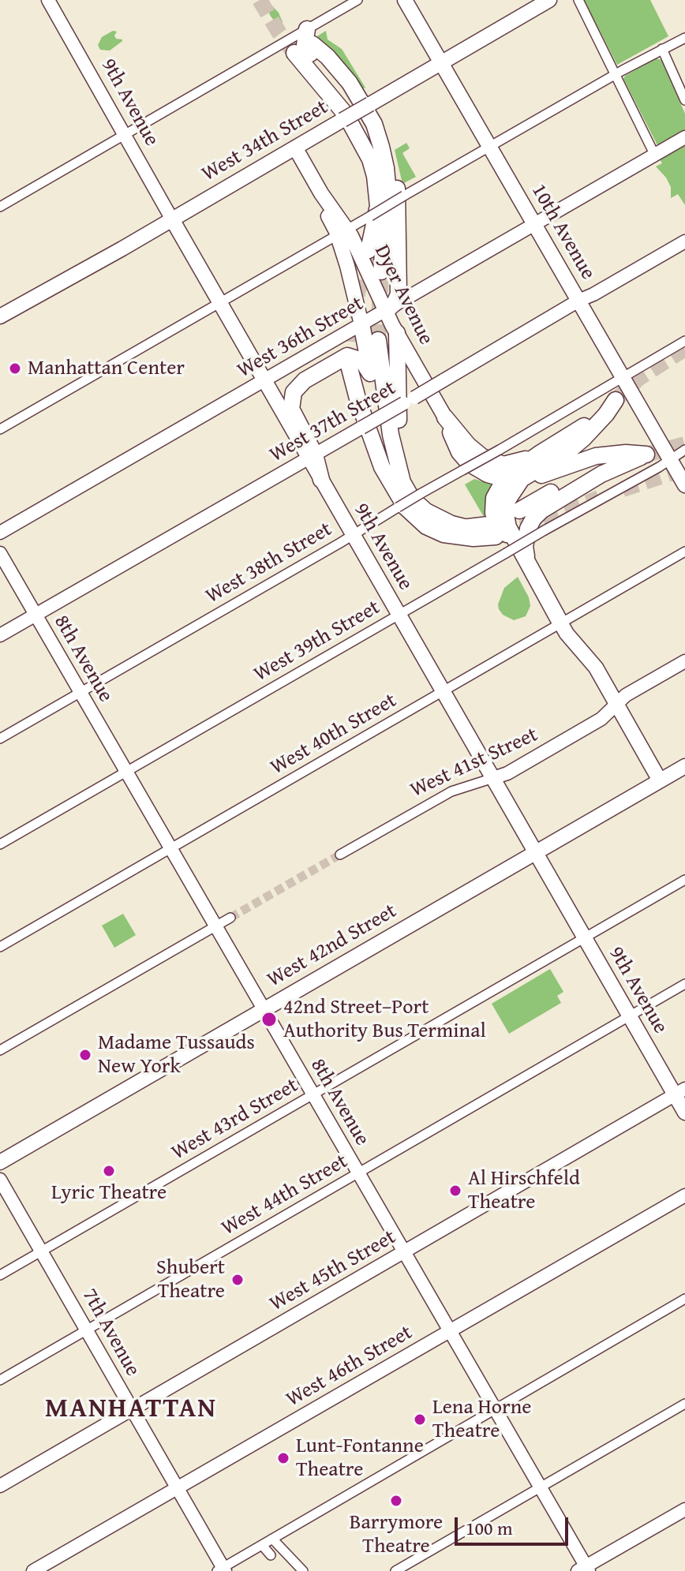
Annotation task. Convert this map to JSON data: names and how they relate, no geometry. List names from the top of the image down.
{
  "streets": {
    "main road": [
      "9th Avenue",
      "West 34th Street",
      "10th Avenue",
      "Dyer Avenue",
      "West 36th Street",
      "West 37th Street",
      "8th Avenue",
      "West 41st Street",
      "West 42nd Street",
      "West 45th Street",
      "7th Avenue",
      "West 46th Street"
    ],
    "street": [
      "West 38th Street",
      "West 39th Street",
      "West 40th Street",
      "West 43rd Street",
      "West 44th Street"
    ]
  },
  "crossings": [
    ["9th Avenue", "West 34th Street"],
    ["9th Avenue", "West 36th Street"],
    ["9th Avenue", "West 37th Street"],
    ["9th Avenue", "West 38th Street"],
    ["9th Avenue", "West 39th Street"],
    ["9th Avenue", "West 40th Street"],
    ["9th Avenue", "West 41st Street"],
    ["9th Avenue", "West 42nd Street"],
    ["9th Avenue", "West 43rd Street"],
    ["9th Avenue", "West 44th Street"],
    ["9th Avenue", "West 45th Street"],
    ["West 34th Street", "10th Avenue"],
    ["West 34th Street", "Dyer Avenue"],
    ["10th Avenue", "West 36th Street"],
    ["10th Avenue", "West 37th Street"],
    ["10th Avenue", "West 38th Street"],
    ["10th Avenue", "West 39th Street"],
    ["Dyer Avenue", "West 36th Street"],
    ["West 37th Street", "8th Avenue"],
    ["West 38th Street", "8th Avenue"],
    ["West 39th Street", "8th Avenue"],
    ["8th Avenue", "West 40th Street"],
    ["8th Avenue", "West 42nd Street"],
    ["8th Avenue", "West 43rd Street"],
    ["8th Avenue", "West 44th Street"],
    ["8th Avenue", "West 45th Street"],
    ["8th Avenue", "West 46th Street"],
    ["West 43rd Street", "7th Avenue"],
    ["West 44th Street", "7th Avenue"],
    ["West 45th Street", "7th Avenue"],
    ["7th Avenue", "West 46th Street"]
  ],
  "districts": ["MANHATTAN"],
  "places": [
    "Manhattan Center",
    "42nd Street–Port Authority Bus Terminal",
    "Madame Tussauds New York",
    "Lyric Theatre",
    "Al Hirschfeld Theatre",
    "Shubert Theatre",
    "Lena Horne Theatre",
    "Lunt-Fontanne Theatre",
    "Barrymore Theatre"
  ],
  "scale_bar": "100 m"
}
